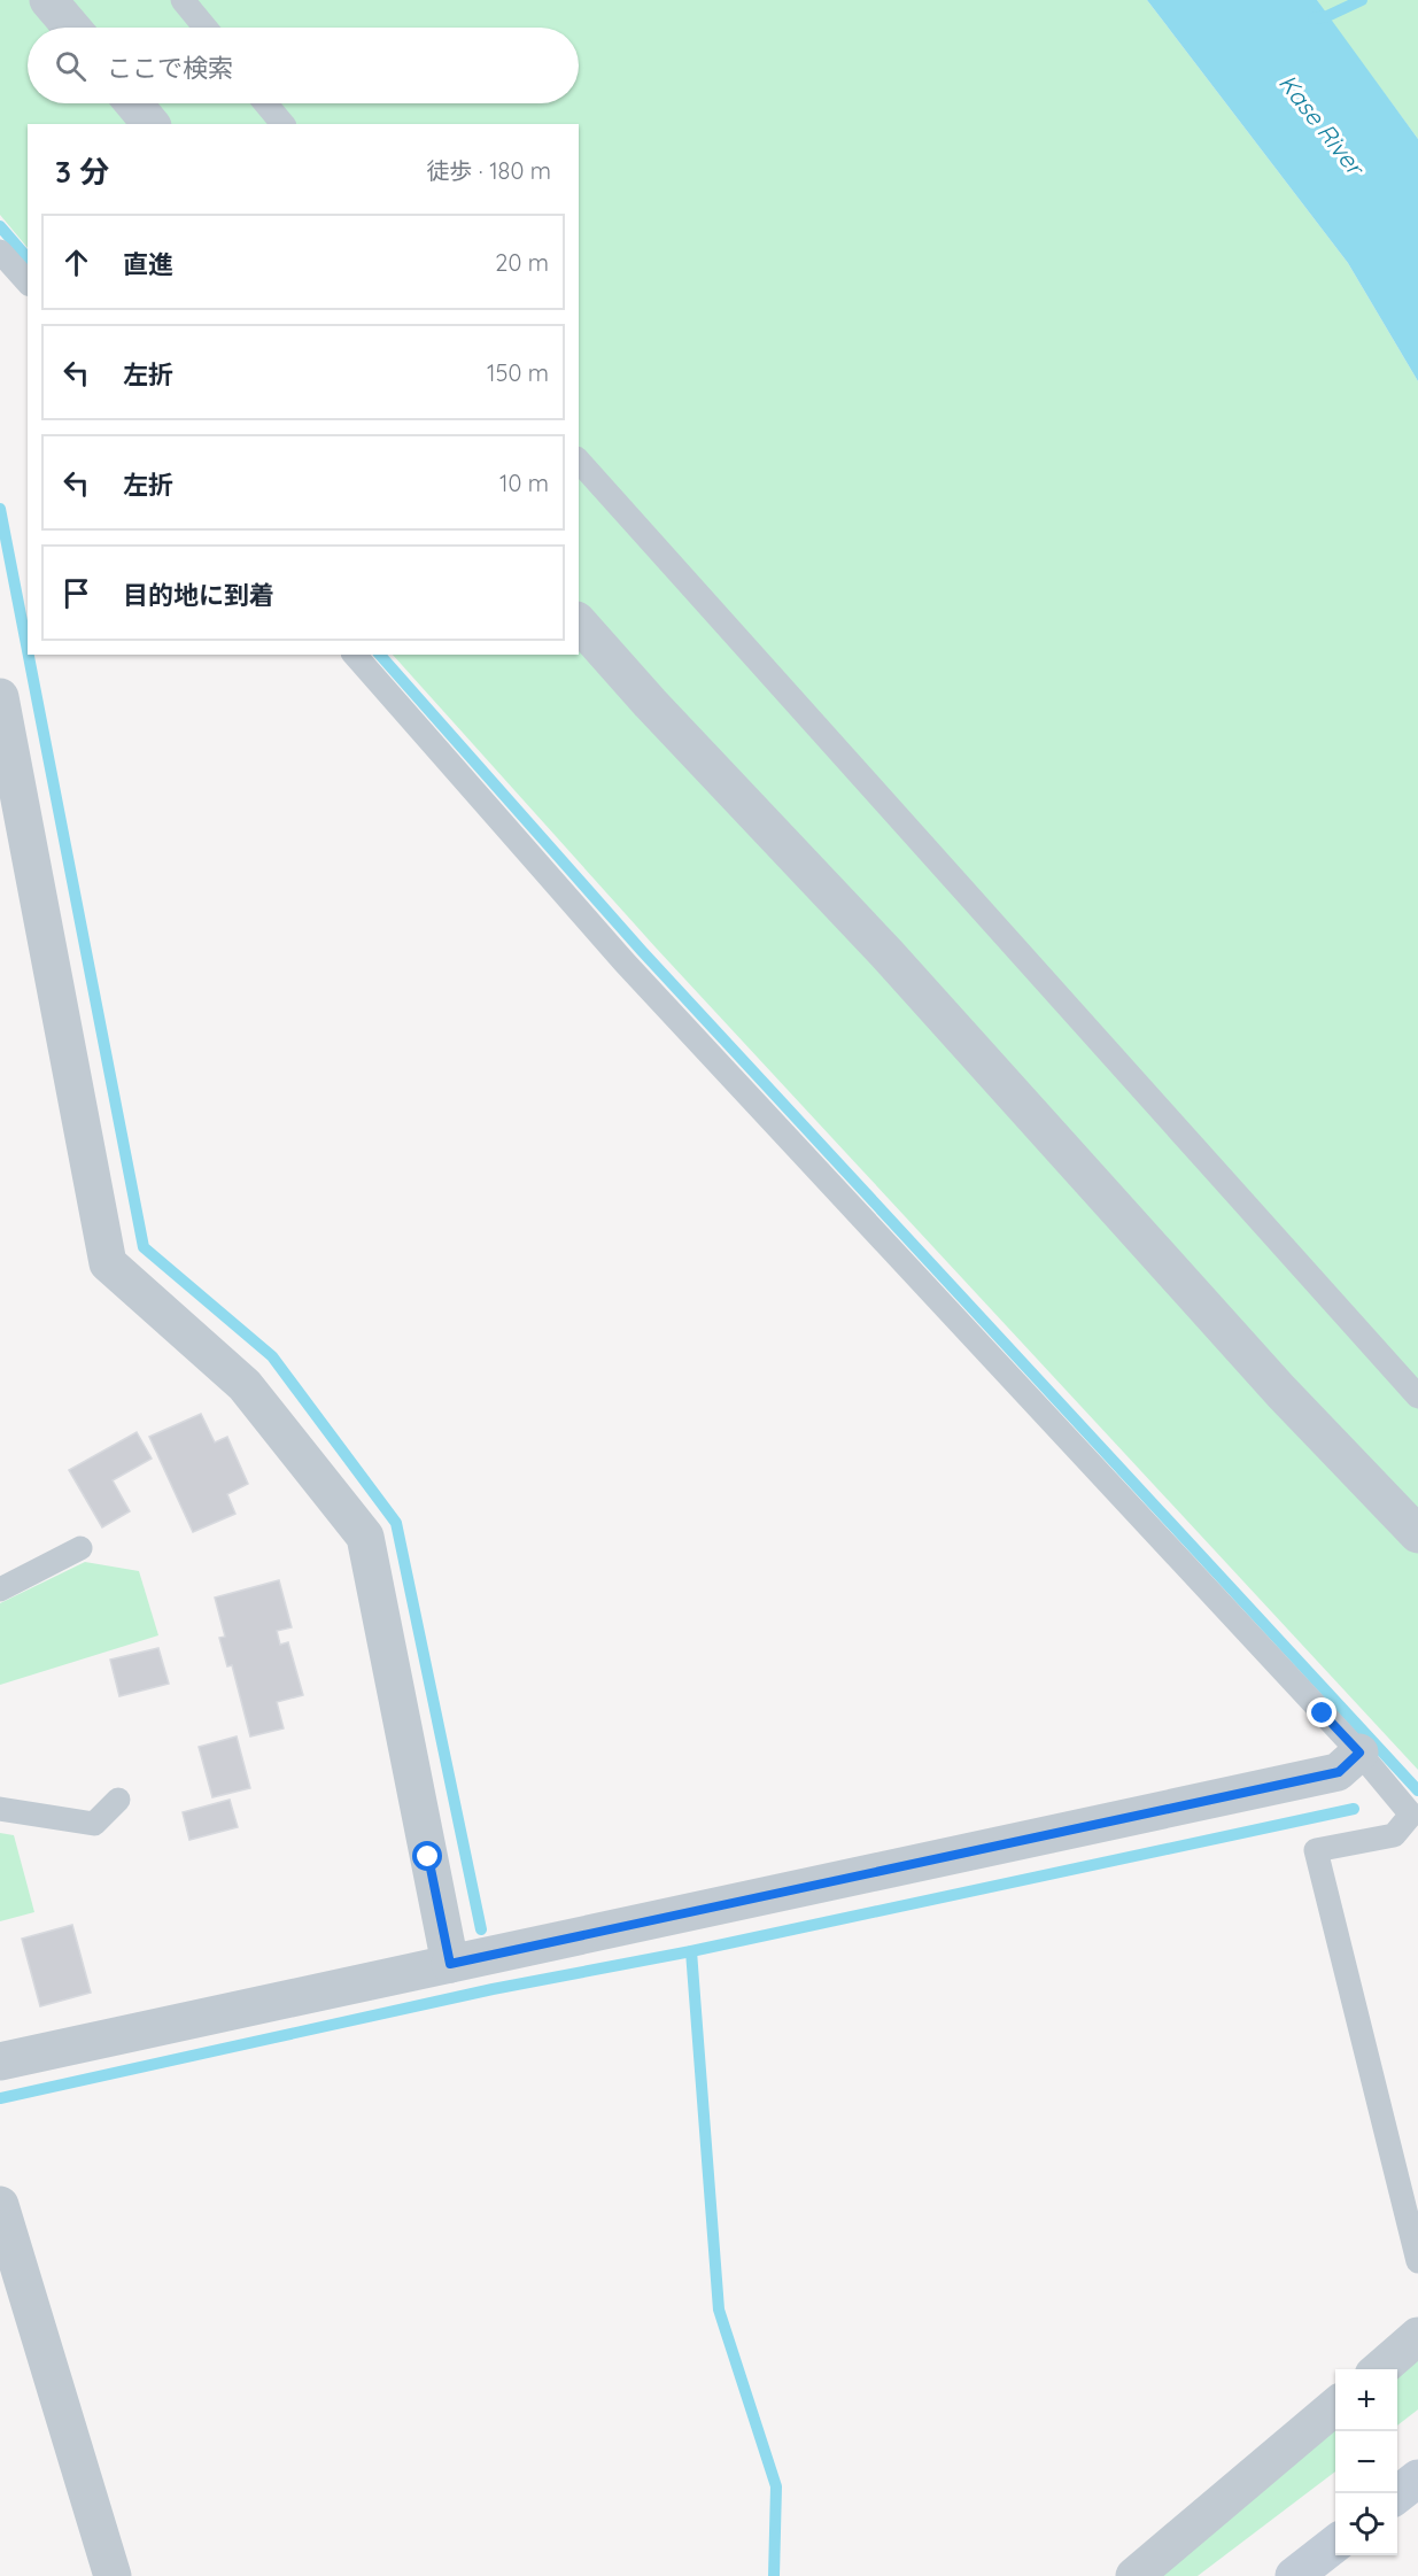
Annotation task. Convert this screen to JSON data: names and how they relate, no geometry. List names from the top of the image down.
{
  "water": ["Kase River"],
  "page": {
    "search": "ここで検索",
    "heading": ["3 分", "徒歩 · 180 m"],
    "list": [
      ["直進", "20 m"],
      ["左折", "150 m"],
      ["左折", "10 m"],
      "目的地に到着"
    ],
    "map_buttons": ["+", "−"]
  }
}
